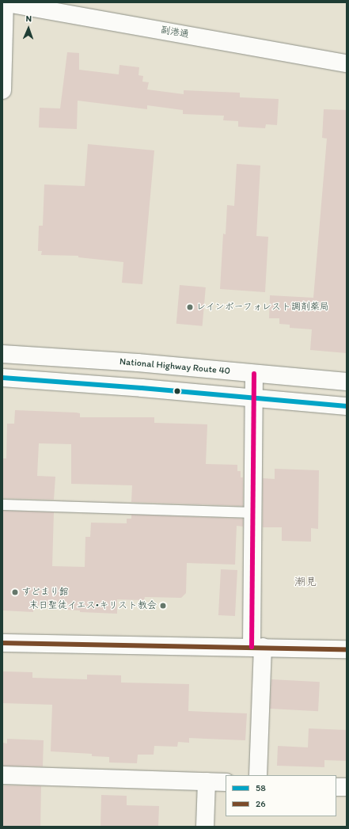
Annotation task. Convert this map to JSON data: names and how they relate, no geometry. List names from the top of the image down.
{
  "streets": {
    "main road": ["副港通", "National Highway Route 40"]
  },
  "districts": ["潮見"],
  "places": ["レインボーフォレスト調剤薬局", "すどまり館", "末日聖徒イエス•キリスト教会"],
  "lines": ["transit line 58", "transit line 26"],
  "legend": ["58", "26"],
  "north": "top"
}
